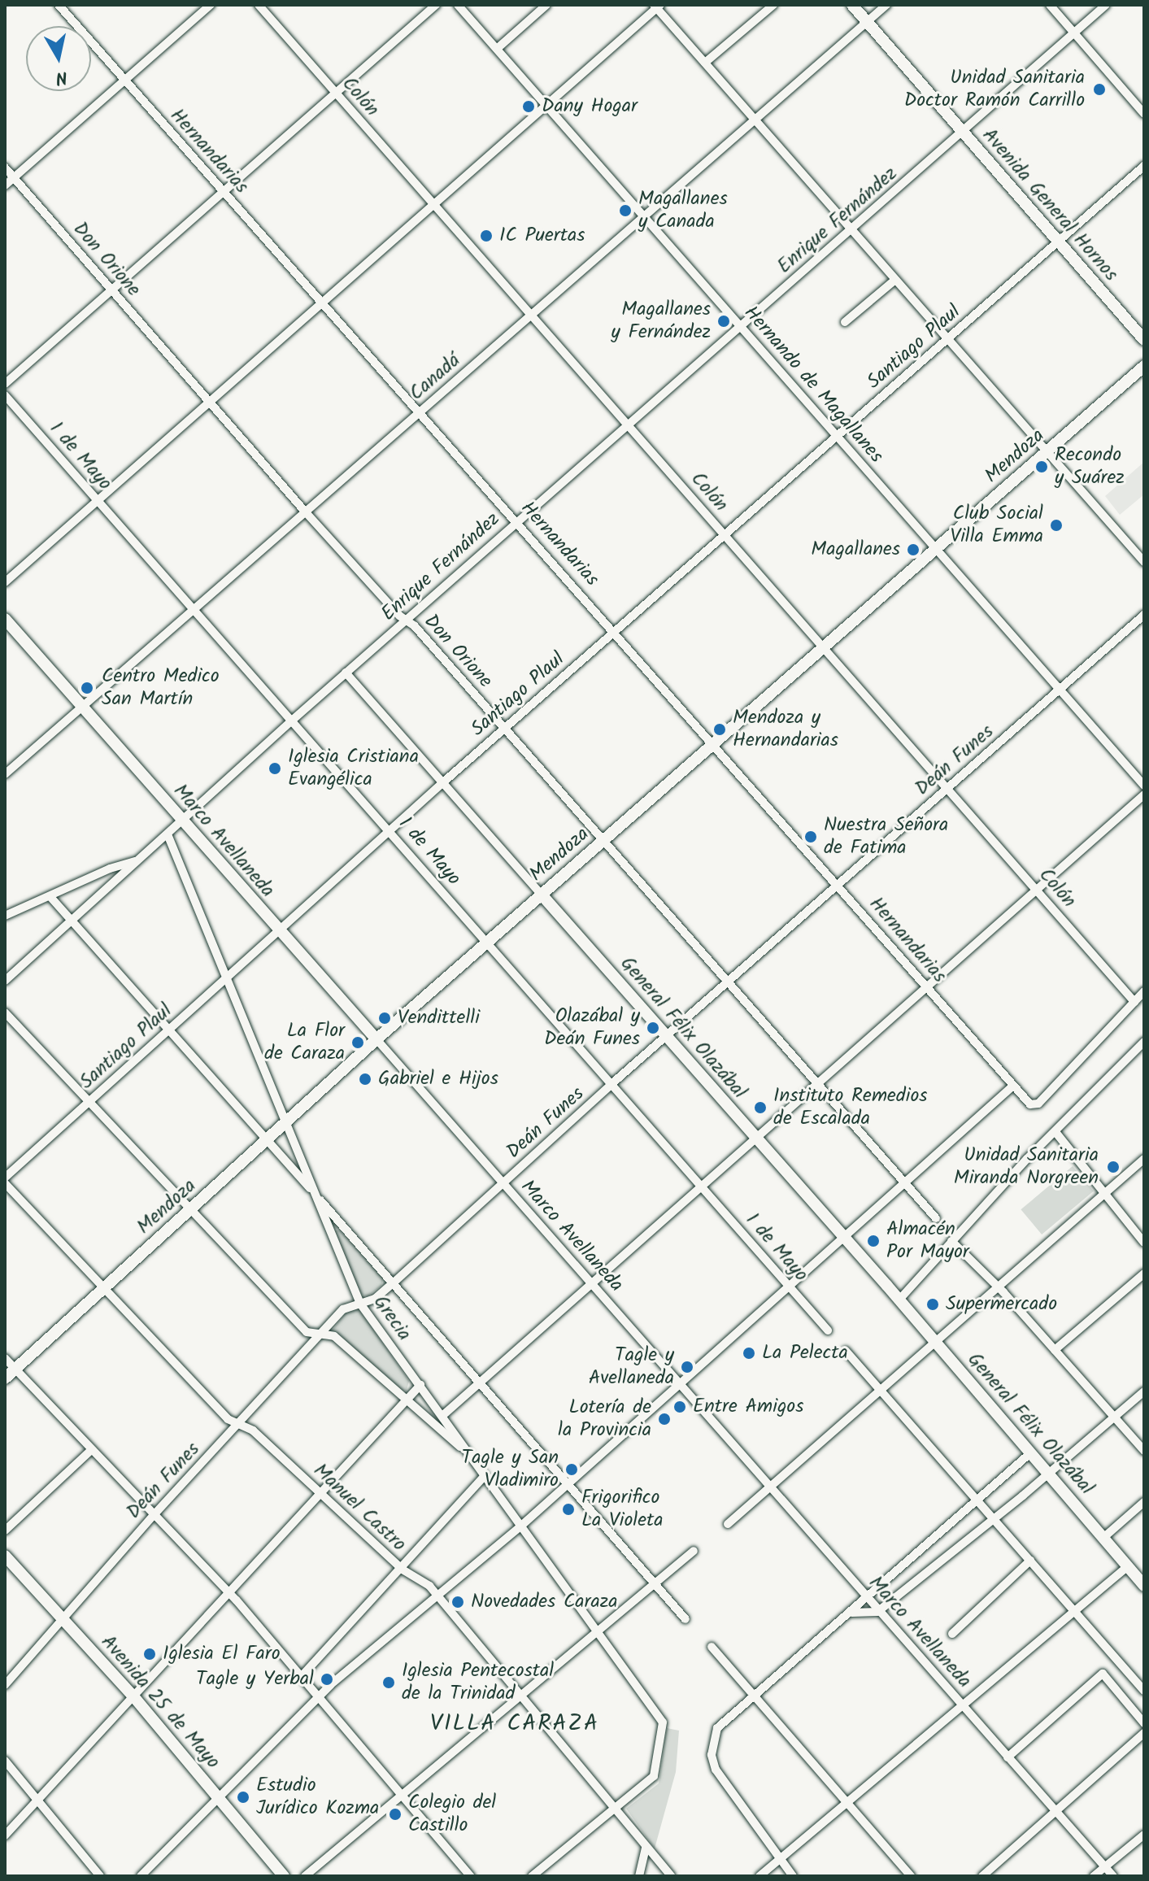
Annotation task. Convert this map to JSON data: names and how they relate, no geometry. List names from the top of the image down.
{
  "streets": {
    "street": [
      "Colón",
      "Hernandarias",
      "Avenida General Hornos",
      "Enrique Fernández",
      "Don Orione",
      "Santiago Plaul",
      "Canadá",
      "Hernando de Magallanes",
      "1 de Mayo",
      "Mendoza",
      "Deán Funes",
      "Marco Avellaneda",
      "General Félix Olazábal",
      "Grecia",
      "Manuel Castro",
      "Avenida 25 de Mayo"
    ]
  },
  "crossings": [
    ["Colón", "Hernandarias"],
    ["Colón", "Enrique Fernández"],
    ["Colón", "Santiago Plaul"],
    ["Colón", "Canadá"],
    ["Colón", "Mendoza"],
    ["Colón", "Deán Funes"],
    ["Hernandarias", "Enrique Fernández"],
    ["Hernandarias", "Santiago Plaul"],
    ["Hernandarias", "Canadá"],
    ["Hernandarias", "Mendoza"],
    ["Hernandarias", "Deán Funes"],
    ["Avenida General Hornos", "Enrique Fernández"],
    ["Avenida General Hornos", "Santiago Plaul"],
    ["Avenida General Hornos", "Canadá"],
    ["Enrique Fernández", "Don Orione"],
    ["Enrique Fernández", "Hernando de Magallanes"],
    ["Enrique Fernández", "1 de Mayo"],
    ["Enrique Fernández", "Marco Avellaneda"],
    ["Enrique Fernández", "General Félix Olazábal"],
    ["Enrique Fernández", "Grecia"],
    ["Don Orione", "Santiago Plaul"],
    ["Don Orione", "Canadá"],
    ["Don Orione", "Mendoza"],
    ["Don Orione", "Deán Funes"],
    ["Santiago Plaul", "Hernando de Magallanes"],
    ["Santiago Plaul", "1 de Mayo"],
    ["Santiago Plaul", "Marco Avellaneda"],
    ["Santiago Plaul", "General Félix Olazábal"],
    ["Santiago Plaul", "Grecia"],
    ["Canadá", "Hernando de Magallanes"],
    ["Canadá", "1 de Mayo"],
    ["Canadá", "Marco Avellaneda"],
    ["Hernando de Magallanes", "Mendoza"],
    ["Hernando de Magallanes", "Deán Funes"],
    ["1 de Mayo", "Mendoza"],
    ["1 de Mayo", "Deán Funes"],
    ["Mendoza", "Marco Avellaneda"],
    ["Mendoza", "General Félix Olazábal"],
    ["Mendoza", "Grecia"],
    ["Mendoza", "Manuel Castro"],
    ["Deán Funes", "Marco Avellaneda"],
    ["Deán Funes", "General Félix Olazábal"],
    ["Deán Funes", "Grecia"],
    ["Deán Funes", "Manuel Castro"],
    ["Deán Funes", "Avenida 25 de Mayo"],
    ["Grecia", "Manuel Castro"]
  ],
  "districts": ["VILLA CARAZA"],
  "places": [
    "Unidad Sanitaria Doctor Ramón Carrillo",
    "Dany Hogar",
    "Magallanes y Canada",
    "IC Puertas",
    "Magallanes y Fernández",
    "Recondo y Suárez",
    "Club Social Villa Emma",
    "Magallanes",
    "Centro Medico San Martín",
    "Mendoza y Hernandarias",
    "Iglesia Cristiana Evangélica",
    "Nuestra Señora de Fatima",
    "Vendittelli",
    "Olazábal y Deán Funes",
    "La Flor de Caraza",
    "Gabriel e Hijos",
    "Instituto Remedios de Escalada",
    "Unidad Sanitaria Miranda Norgreen",
    "Almacén Por Mayor",
    "Supermercado",
    "La Pelecta",
    "Tagle y Avellaneda",
    "Entre Amigos",
    "Lotería de la Provincia",
    "Tagle y San Vladimiro",
    "Frigorifico La Violeta",
    "Novedades Caraza",
    "Iglesia El Faro",
    "Tagle y Yerbal",
    "Iglesia Pentecostal de la Trinidad",
    "Estudio Jurídico Kozma",
    "Colegio del Castillo"
  ],
  "north": "bottom"
}
